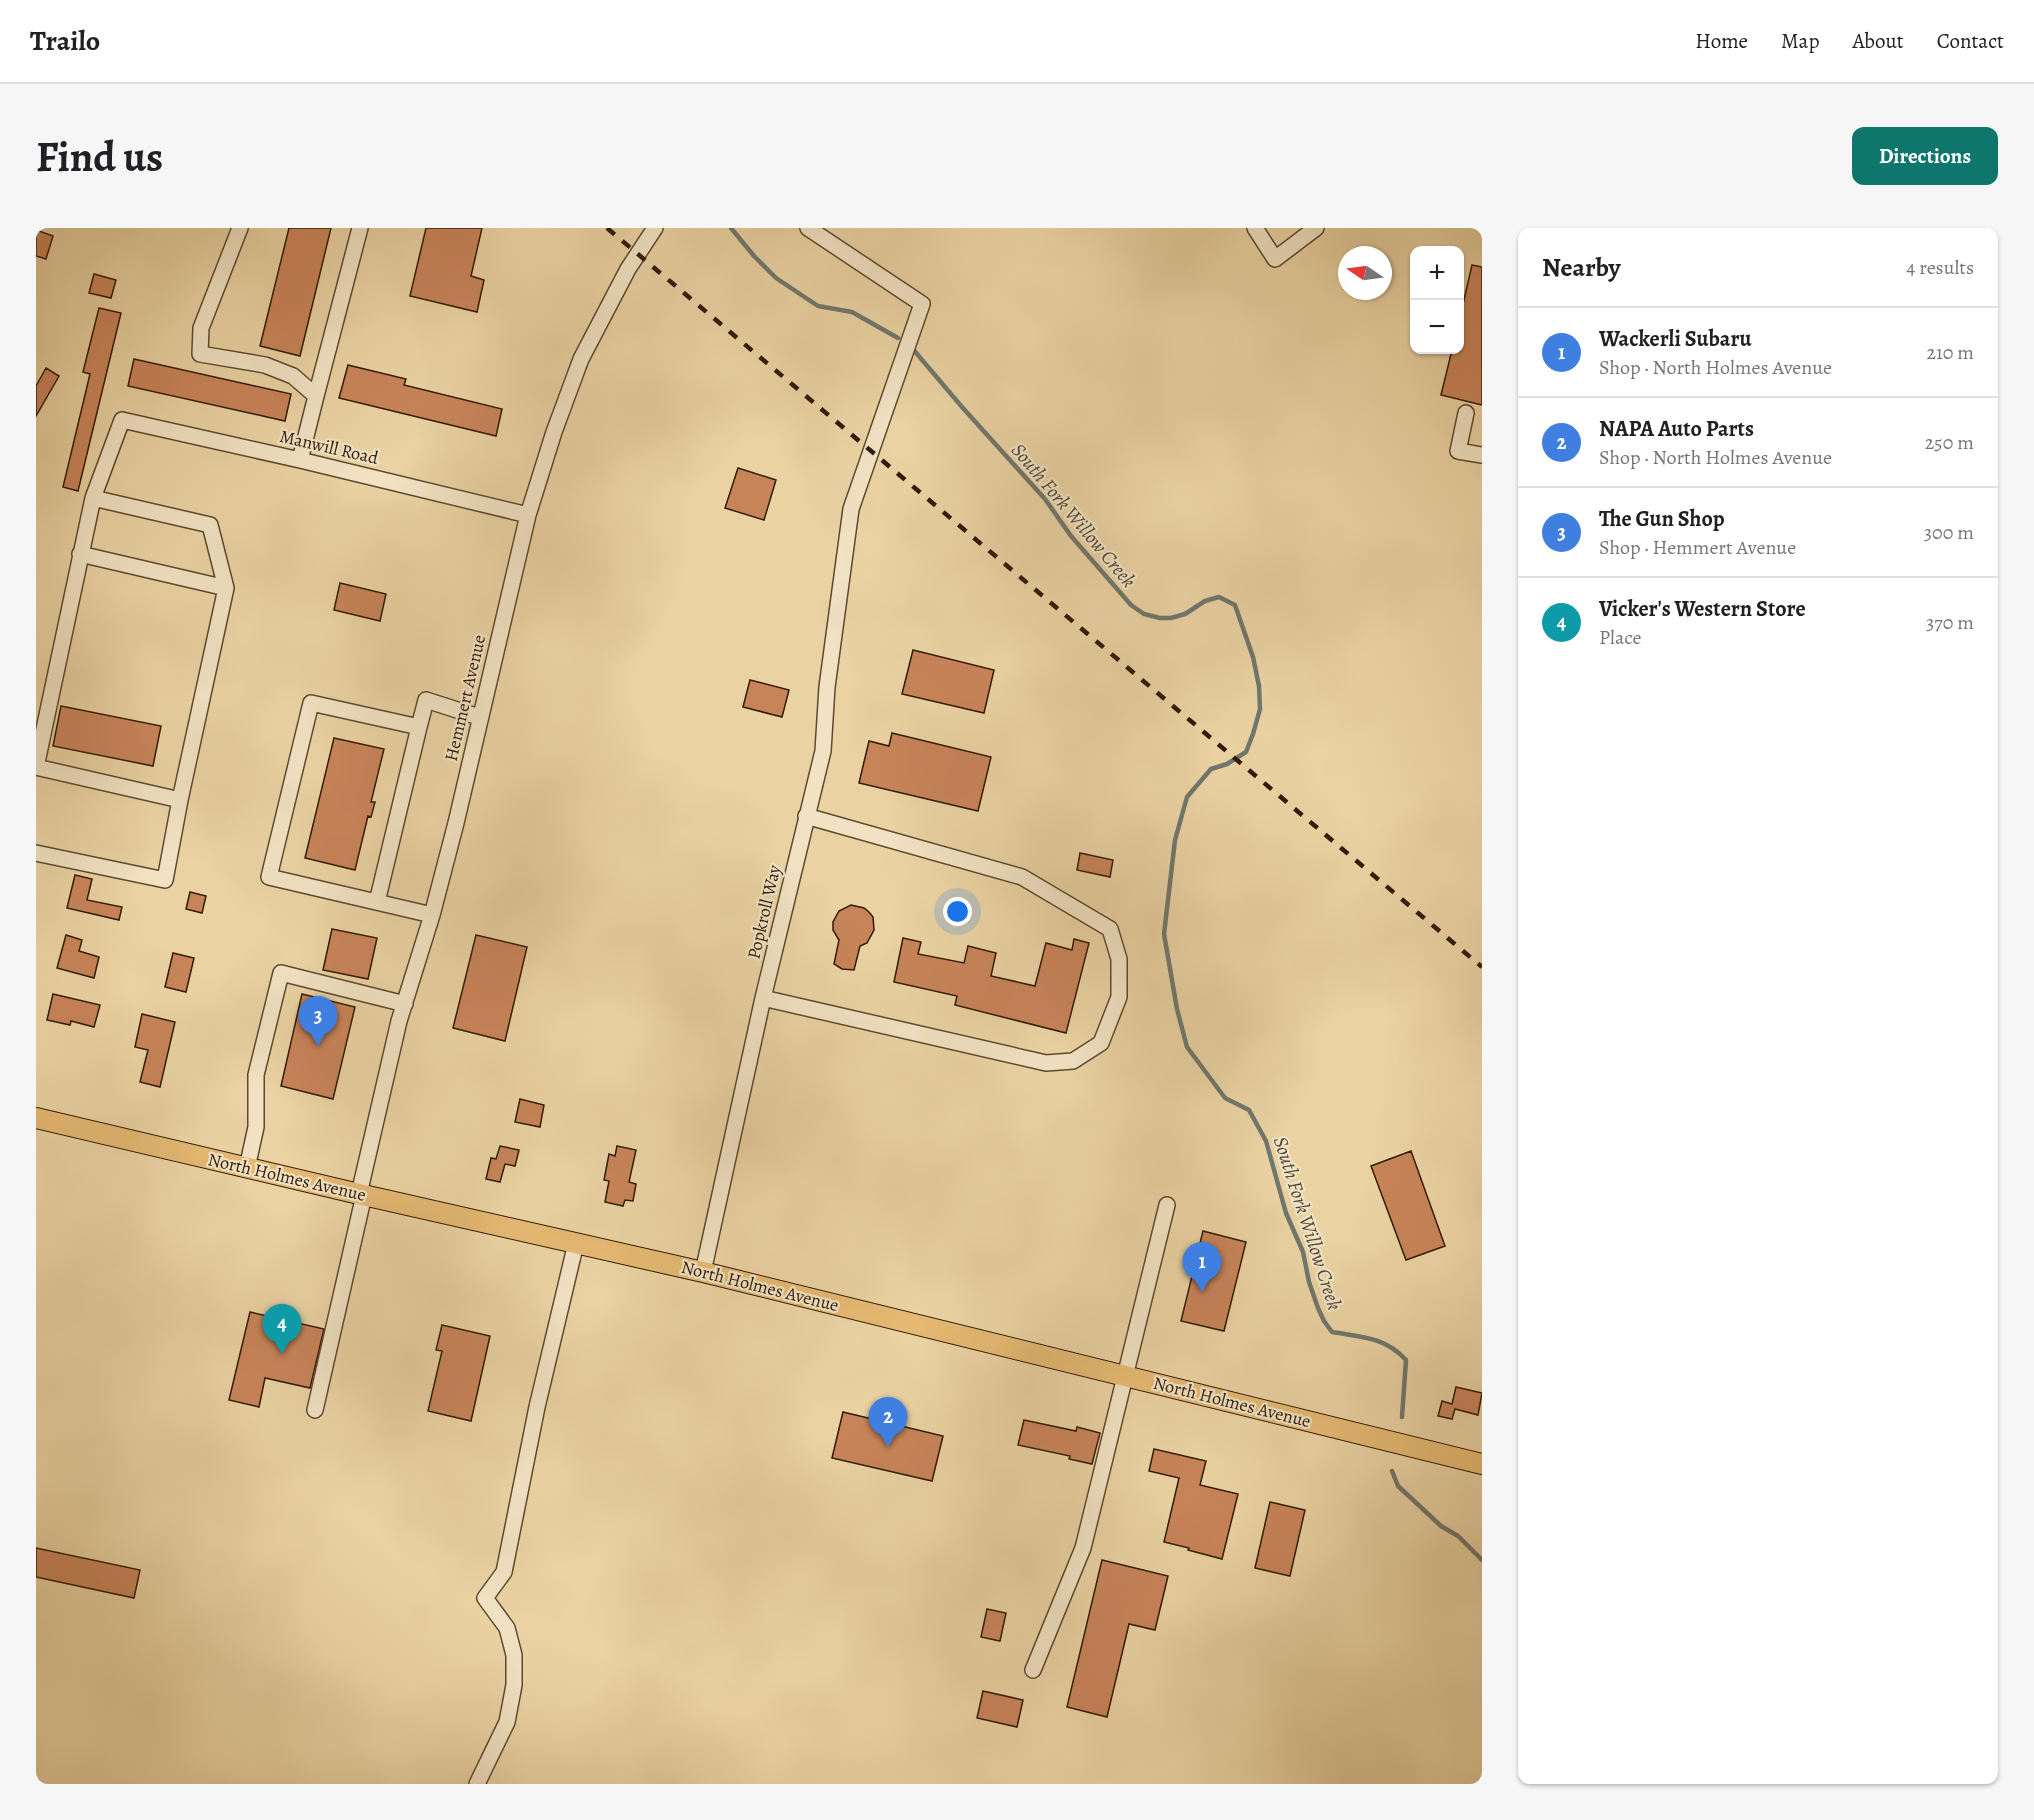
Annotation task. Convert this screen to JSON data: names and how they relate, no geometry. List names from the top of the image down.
{
  "streets": {
    "main road": ["North Holmes Avenue"],
    "street": ["Manwill Road", "Hemmert Avenue", "Popkroll Way"]
  },
  "crossings": [
    ["Manwill Road", "Hemmert Avenue"],
    ["Hemmert Avenue", "North Holmes Avenue"],
    ["Popkroll Way", "North Holmes Avenue"]
  ],
  "water": ["South Fork Willow Creek"],
  "north": "left",
  "page": {
    "header": "Trailo",
    "nav": [
      "Home",
      "Map",
      "About",
      "Contact"
    ],
    "buttons": "Directions",
    "title": "Find us",
    "heading": ["Nearby", "4 results"],
    "map_buttons": ["+", "−"],
    "list": [
      {
        "mark": "1",
        "name": "Wackerli Subaru",
        "note": "Shop · North Holmes Avenue",
        "value": "210 m"
      },
      {
        "mark": "2",
        "name": "NAPA Auto Parts",
        "note": "Shop · North Holmes Avenue",
        "value": "250 m"
      },
      {
        "mark": "3",
        "name": "The Gun Shop",
        "note": "Shop · Hemmert Avenue",
        "value": "300 m"
      },
      {
        "mark": "4",
        "name": "Vicker's Western Store",
        "note": "Place",
        "value": "370 m"
      }
    ],
    "pins": [
      "3",
      "1",
      "4",
      "2"
    ]
  }
}
